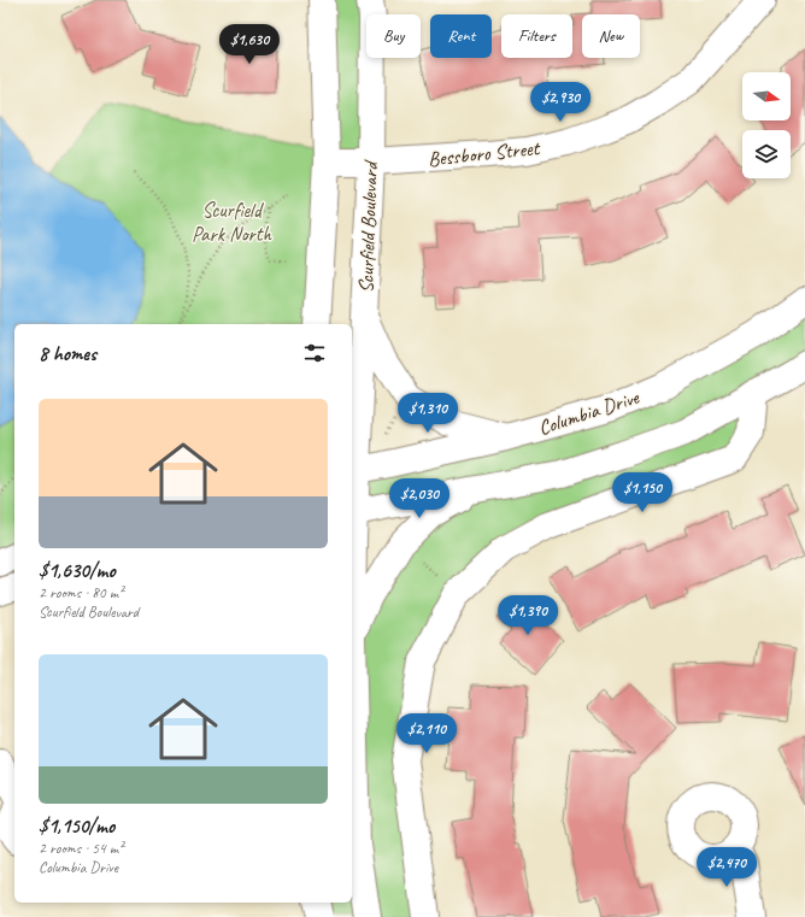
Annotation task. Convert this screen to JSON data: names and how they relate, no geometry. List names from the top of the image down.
{
  "streets": {
    "street": ["Bessboro Street", "Scurfield Boulevard", "Columbia Drive"]
  },
  "crossings": [
    ["Bessboro Street", "Scurfield Boulevard"],
    ["Scurfield Boulevard", "Columbia Drive"]
  ],
  "parks": ["Scurfield Park North"],
  "north": "right",
  "page": {
    "chip": [
      "Buy",
      "Rent",
      "Filters",
      "New"
    ],
    "price": [
      "$1,630",
      "$2,930",
      "$1,310",
      "$1,150",
      "$2,030",
      "$1,390",
      "$2,110",
      "$2,470"
    ],
    "heading": "8 homes",
    "list": [
      {
        "name": "$1,630/mo",
        "note": "2 rooms · 80 m² · Scurfield Boulevard"
      },
      {
        "name": "$1,150/mo",
        "note": "2 rooms · 54 m² · Columbia Drive"
      }
    ]
  }
}
